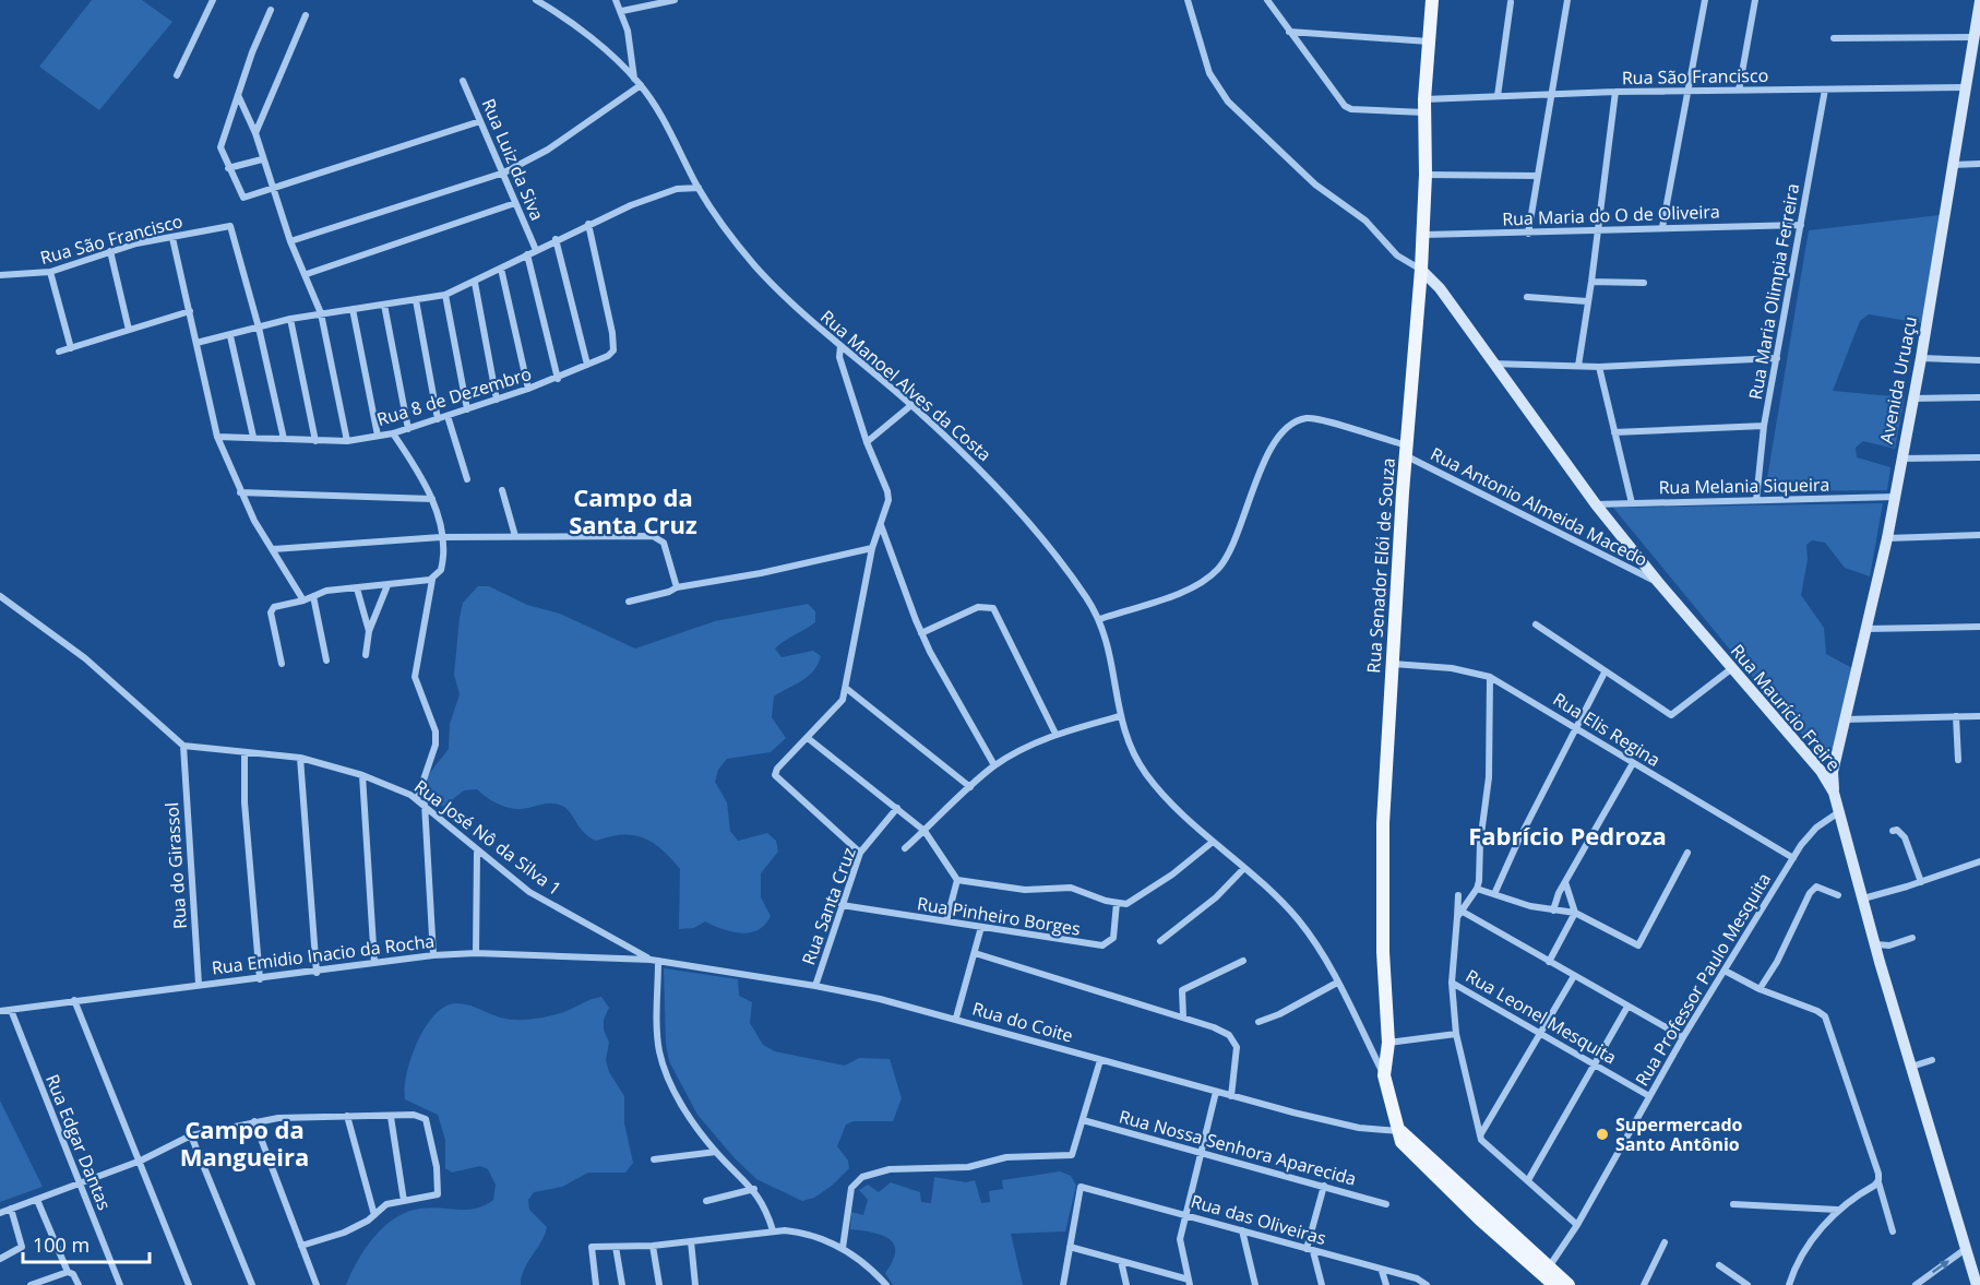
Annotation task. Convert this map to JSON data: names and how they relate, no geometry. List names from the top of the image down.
{
  "streets": {
    "main road": ["Rua Senador Elói de Souza"],
    "street": [
      "Rua São Francisco",
      "Rua Luiz da Siva",
      "Rua Maria do O de Oliveira",
      "Rua Maria Olimpia Ferreira",
      "Avenida Uruaçu",
      "Rua Manoel Alves da Costa",
      "Rua 8 de Dezembro",
      "Rua Melania Siqueira",
      "Rua Antonio Almeida Macedo",
      "Rua Maurício Freire",
      "Rua Elis Regina",
      "Rua José Nô da Silva 1",
      "Rua do Girassol",
      "Rua Santa Cruz",
      "Rua Pinheiro Borges",
      "Rua Emidio Inacio da Rocha",
      "Rua Professor Paulo Mesquita",
      "Rua Leonel Mesquita",
      "Rua do Coite",
      "Rua Edgar Dantas",
      "Rua Nossa Senhora Aparecida",
      "Rua das Oliveiras"
    ]
  },
  "crossings": [
    ["Rua São Francisco", "Rua Maria Olimpia Ferreira"],
    ["Rua São Francisco", "Avenida Uruaçu"],
    ["Rua São Francisco", "Rua Senador Elói de Souza"],
    ["Rua Maria do O de Oliveira", "Rua Maria Olimpia Ferreira"],
    ["Rua Maria do O de Oliveira", "Rua Senador Elói de Souza"],
    ["Rua Maria Olimpia Ferreira", "Rua Melania Siqueira"],
    ["Avenida Uruaçu", "Rua Melania Siqueira"],
    ["Avenida Uruaçu", "Rua Maurício Freire"],
    ["Rua Manoel Alves da Costa", "Rua Antonio Almeida Macedo"],
    ["Rua Manoel Alves da Costa", "Rua Senador Elói de Souza"],
    ["Rua Melania Siqueira", "Rua Maurício Freire"],
    ["Rua Antonio Almeida Macedo", "Rua Senador Elói de Souza"],
    ["Rua Antonio Almeida Macedo", "Rua Maurício Freire"],
    ["Rua Senador Elói de Souza", "Rua Maurício Freire"],
    ["Rua Senador Elói de Souza", "Rua Elis Regina"],
    ["Rua Senador Elói de Souza", "Rua Professor Paulo Mesquita"],
    ["Rua Senador Elói de Souza", "Rua do Coite"],
    ["Rua Maurício Freire", "Rua Professor Paulo Mesquita"],
    ["Rua Elis Regina", "Rua Professor Paulo Mesquita"],
    ["Rua José Nô da Silva 1", "Rua do Girassol"],
    ["Rua José Nô da Silva 1", "Rua Emidio Inacio da Rocha"],
    ["Rua José Nô da Silva 1", "Rua do Coite"],
    ["Rua do Girassol", "Rua Emidio Inacio da Rocha"],
    ["Rua Santa Cruz", "Rua Pinheiro Borges"],
    ["Rua Santa Cruz", "Rua do Coite"],
    ["Rua Emidio Inacio da Rocha", "Rua do Coite"],
    ["Rua Emidio Inacio da Rocha", "Rua Edgar Dantas"],
    ["Rua Professor Paulo Mesquita", "Rua Leonel Mesquita"]
  ],
  "districts": ["Campo da Santa Cruz", "Fabrício Pedroza", "Campo da Mangueira"],
  "places": ["Supermercado Santo Antônio"],
  "scale_bar": "100 m"
}
